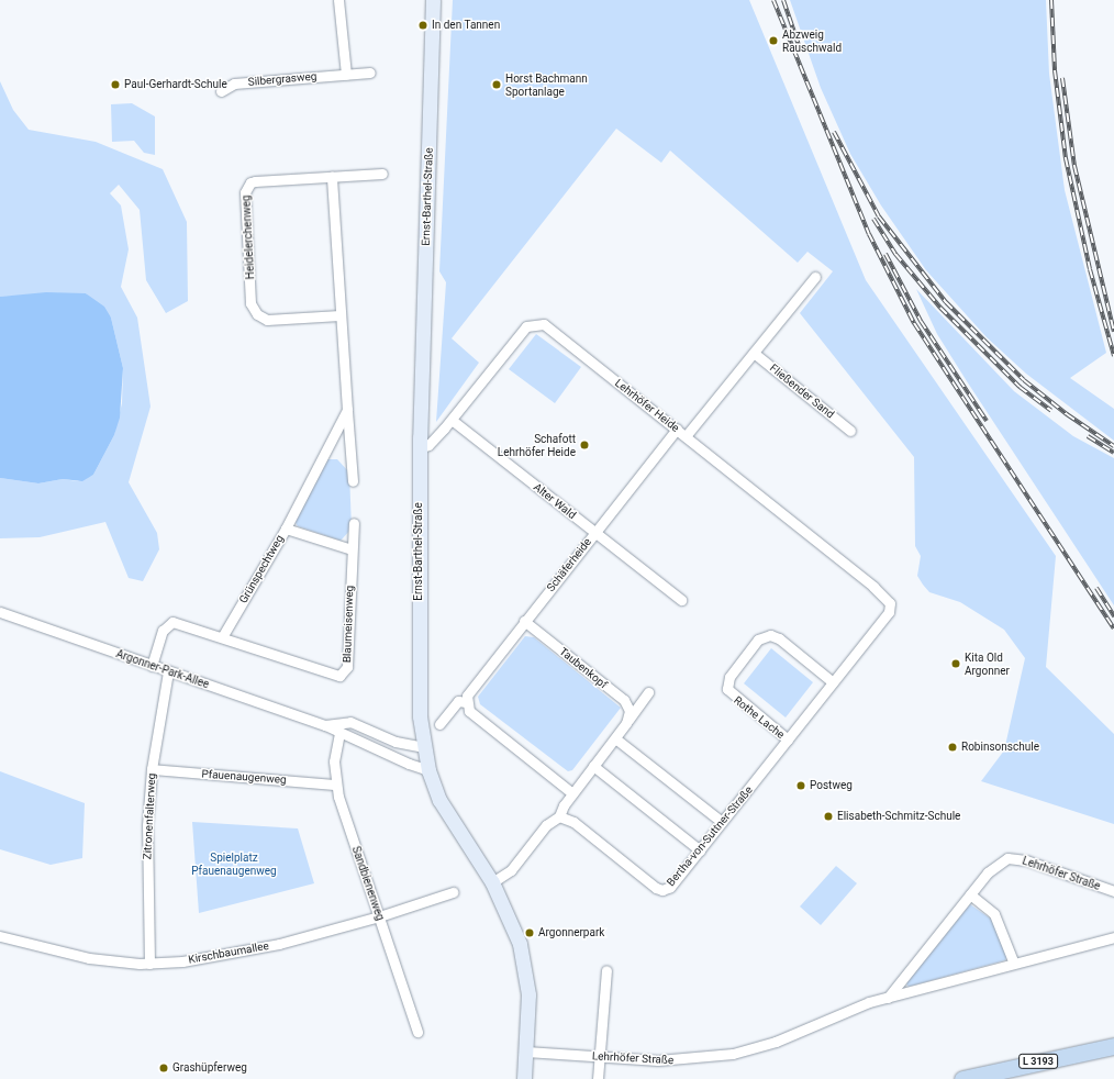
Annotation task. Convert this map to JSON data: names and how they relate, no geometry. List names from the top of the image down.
{
  "streets": {
    "main road": ["L 3193"],
    "street": [
      "Silbergrasweg",
      "Ernst-Barthel-Straße",
      "Heidelerchenweg",
      "Fließender Sand",
      "Lehrhöfer Heide",
      "Alter Wald",
      "Schäferheide",
      "Grünspechtweg",
      "Blaumeisenweg",
      "Taubenkopf",
      "Argonner-Park-Allee",
      "Rothe Lache",
      "Pfauenaugenweg",
      "Zitronenfalterweg",
      "Bertha-von-Suttner-Straße",
      "Lehrhöfer Straße",
      "Sandbienenweg",
      "Kirschbaumallee"
    ]
  },
  "crossings": [
    ["Ernst-Barthel-Straße", "Lehrhöfer Heide"],
    ["Ernst-Barthel-Straße", "Argonner-Park-Allee"],
    ["Ernst-Barthel-Straße", "Lehrhöfer Straße"],
    ["Lehrhöfer Heide", "Alter Wald"],
    ["Lehrhöfer Heide", "Schäferheide"],
    ["Lehrhöfer Heide", "Bertha-von-Suttner-Straße"],
    ["Alter Wald", "Schäferheide"],
    ["Schäferheide", "Taubenkopf"],
    ["Grünspechtweg", "Blaumeisenweg"],
    ["Argonner-Park-Allee", "Zitronenfalterweg"],
    ["Argonner-Park-Allee", "Sandbienenweg"],
    ["Rothe Lache", "Bertha-von-Suttner-Straße"],
    ["Pfauenaugenweg", "Zitronenfalterweg"],
    ["Pfauenaugenweg", "Sandbienenweg"],
    ["Zitronenfalterweg", "Kirschbaumallee"],
    ["Sandbienenweg", "Kirschbaumallee"]
  ],
  "parks": ["Spielplatz Pfauenaugenweg"],
  "places": [
    "In den Tannen",
    "Abzweig Rauschwald",
    "Paul-Gerhardt-Schule",
    "Horst Bachmann Sportanlage",
    "Schafott Lehrhöfer Heide",
    "Kita Old Argonner",
    "Robinsonschule",
    "Postweg",
    "Elisabeth-Schmitz-Schule",
    "Argonnerpark",
    "Grashüpferweg"
  ]
}
